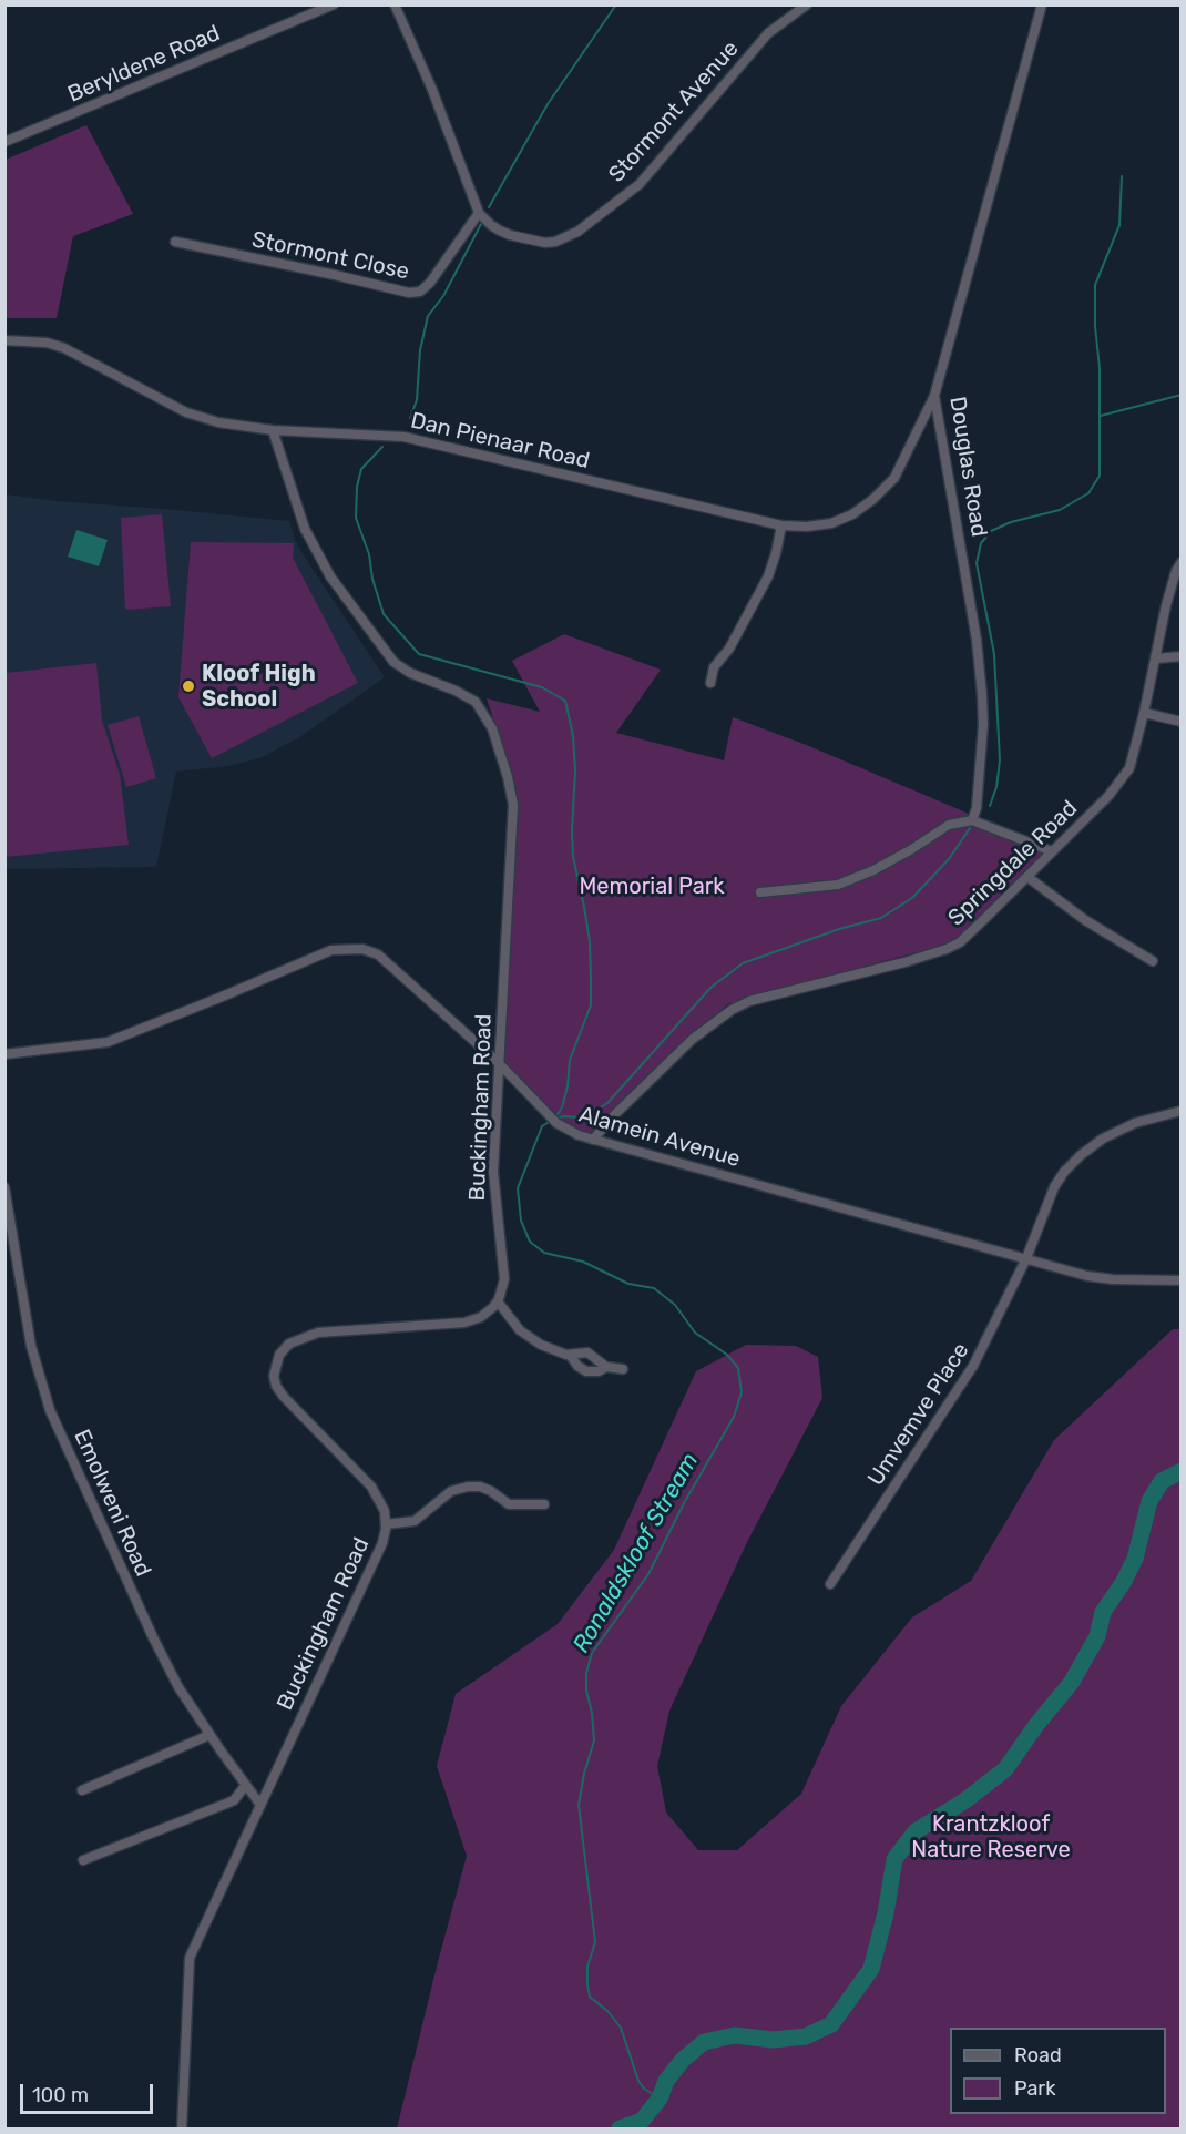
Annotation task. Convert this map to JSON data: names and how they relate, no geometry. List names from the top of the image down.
{
  "streets": {
    "street": [
      "Beryldene Road",
      "Stormont Avenue",
      "Stormont Close",
      "Dan Pienaar Road",
      "Douglas Road",
      "Springdale Road",
      "Buckingham Road",
      "Alamein Avenue",
      "Umvemve Place",
      "Emolweni Road"
    ]
  },
  "crossings": [
    ["Stormont Avenue", "Stormont Close"],
    ["Dan Pienaar Road", "Douglas Road"],
    ["Dan Pienaar Road", "Buckingham Road"],
    ["Springdale Road", "Alamein Avenue"],
    ["Buckingham Road", "Alamein Avenue"],
    ["Buckingham Road", "Emolweni Road"],
    ["Alamein Avenue", "Umvemve Place"]
  ],
  "water": ["Ronaldskloof Stream"],
  "parks": ["Memorial Park", "Krantzkloof Nature Reserve"],
  "places": ["Kloof High School"],
  "legend": ["Road", "Park"],
  "scale_bar": "100 m"
}
